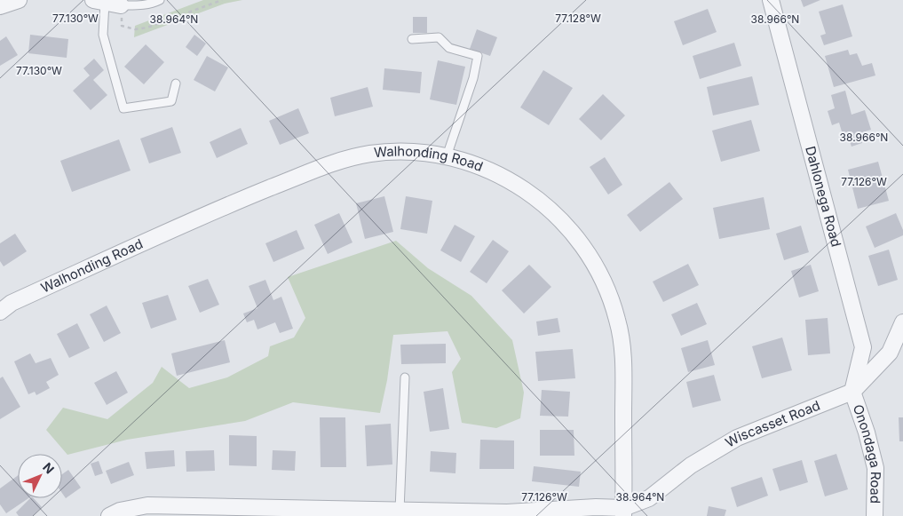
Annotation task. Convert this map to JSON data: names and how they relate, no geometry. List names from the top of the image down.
{
  "streets": {
    "street": [
      "Walhonding Road",
      "Dahlonega Road",
      "Wiscasset Road",
      "Onondaga Road"
    ]
  },
  "crossings": [
    ["Walhonding Road", "Wiscasset Road"],
    ["Dahlonega Road", "Wiscasset Road"],
    ["Dahlonega Road", "Onondaga Road"],
    ["Wiscasset Road", "Onondaga Road"]
  ],
  "north": "top right",
  "coordinates": [
    "77.130°W",
    "77.128°W",
    "38.964°N",
    "38.966°N",
    "77.126°W"
  ]
}
